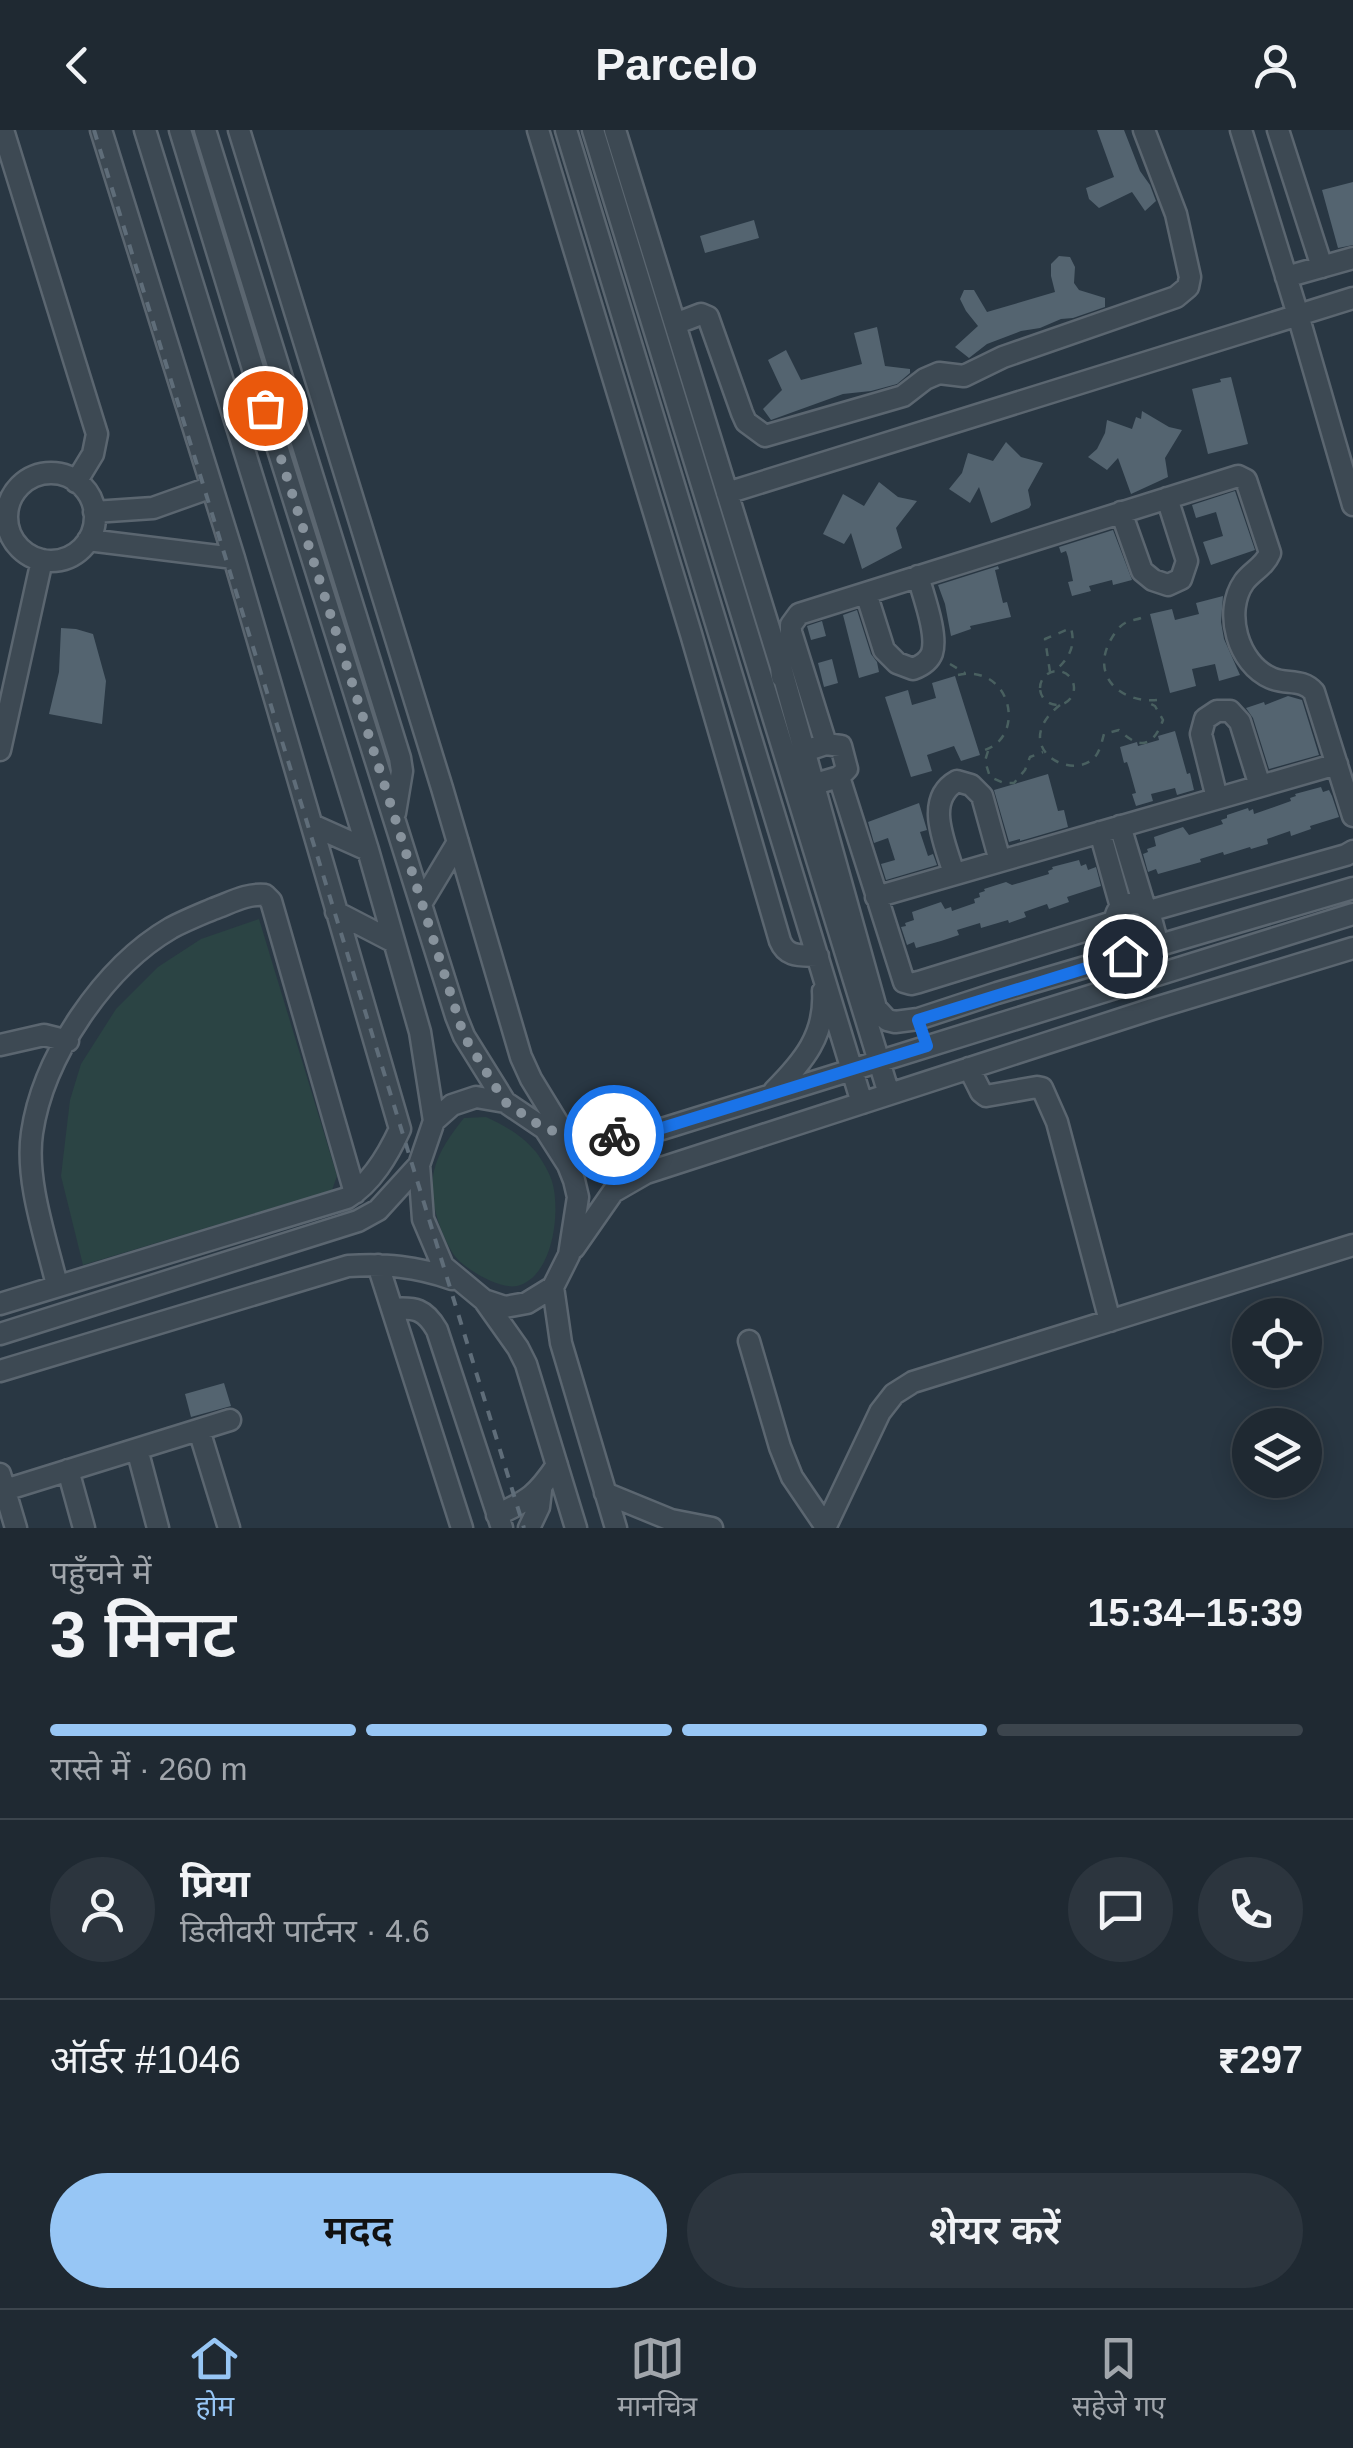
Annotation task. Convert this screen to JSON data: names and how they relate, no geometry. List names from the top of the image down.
{
  "page": {
    "header": "Parcelo",
    "heading": ["3 मिनट", "पहुँचने में", "15:34–15:39"],
    "panel": [
      "प्रिया",
      "डिलीवरी पार्टनर · 4.6",
      "ऑर्डर #1046",
      "₹297"
    ],
    "bar": "रास्ते में · 260 m",
    "buttons": ["मदद", "शेयर करें"],
    "tabs": ["होम", "मानचित्र", "सहेजे गए"]
  }
}
